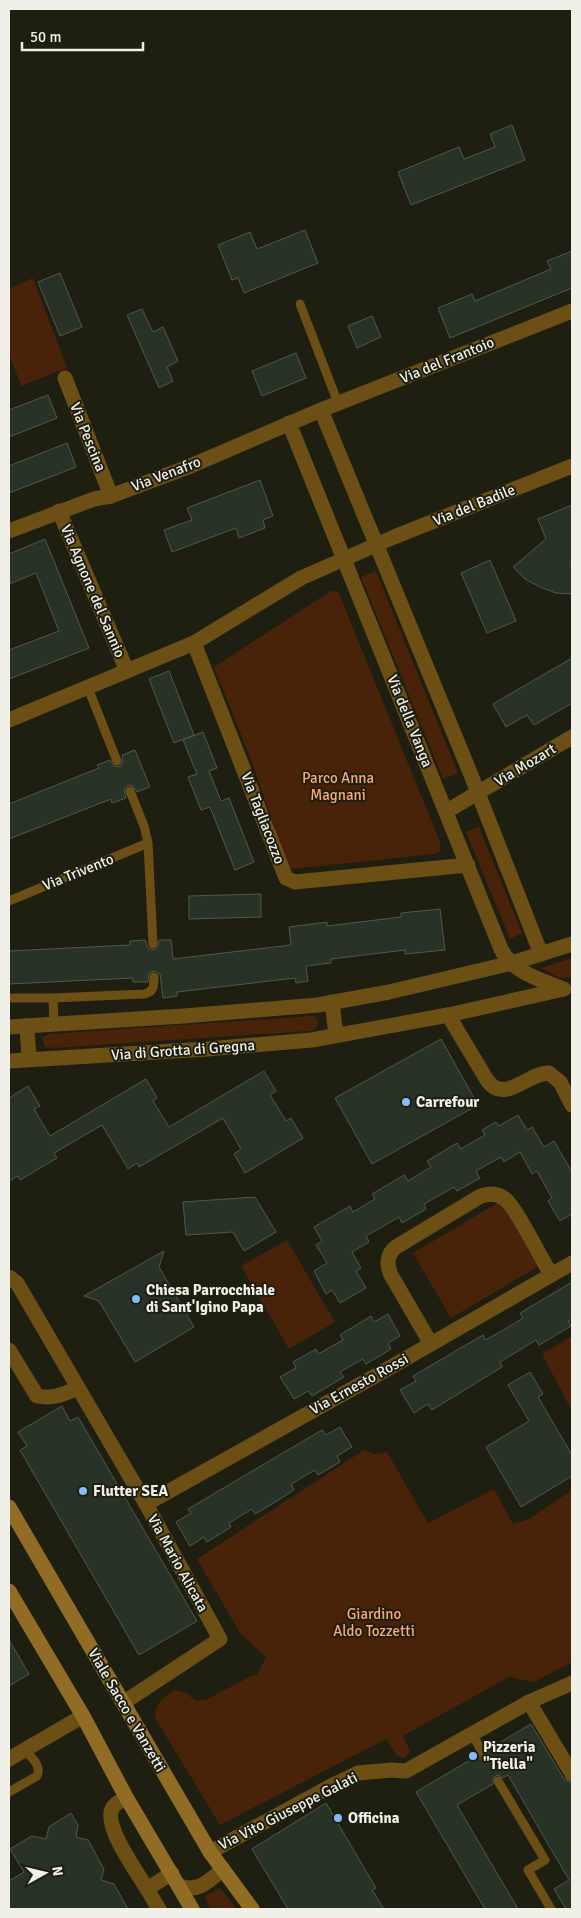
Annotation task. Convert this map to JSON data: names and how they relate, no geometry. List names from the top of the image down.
{
  "streets": {
    "street": [
      "Via del Frantoio",
      "Via Pescina",
      "Via Venafro",
      "Via del Badile",
      "Via Agnone del Sannio",
      "Via della Vanga",
      "Via Mozart",
      "Via Tagliacozzo",
      "Via di Grotta di Gregna",
      "Via Ernesto Rossi",
      "Via Mario Alicata",
      "Viale Sacco e Vanzetti",
      "Via Vito Giuseppe Galati"
    ],
    "lane": ["Via Trivento"]
  },
  "crossings": [
    ["Via del Frantoio", "Via Venafro"],
    ["Via Pescina", "Via Venafro"],
    ["Via Venafro", "Via Agnone del Sannio"],
    ["Via Venafro", "Via della Vanga"],
    ["Via del Badile", "Via della Vanga"],
    ["Via del Badile", "Via Tagliacozzo"],
    ["Via della Vanga", "Via Mozart"],
    ["Via della Vanga", "Via Tagliacozzo"],
    ["Via della Vanga", "Via di Grotta di Gregna"],
    ["Via Ernesto Rossi", "Via Mario Alicata"],
    ["Via Mario Alicata", "Viale Sacco e Vanzetti"],
    ["Viale Sacco e Vanzetti", "Via Vito Giuseppe Galati"]
  ],
  "parks": ["Parco Anna Magnani", "Giardino Aldo Tozzetti"],
  "places": [
    "Carrefour",
    "Chiesa Parrocchiale di Sant'Igino Papa",
    "Flutter SEA",
    "Pizzeria \"Tiella\"",
    "Officina"
  ],
  "scale_bar": "50 m",
  "north": "right"
}
